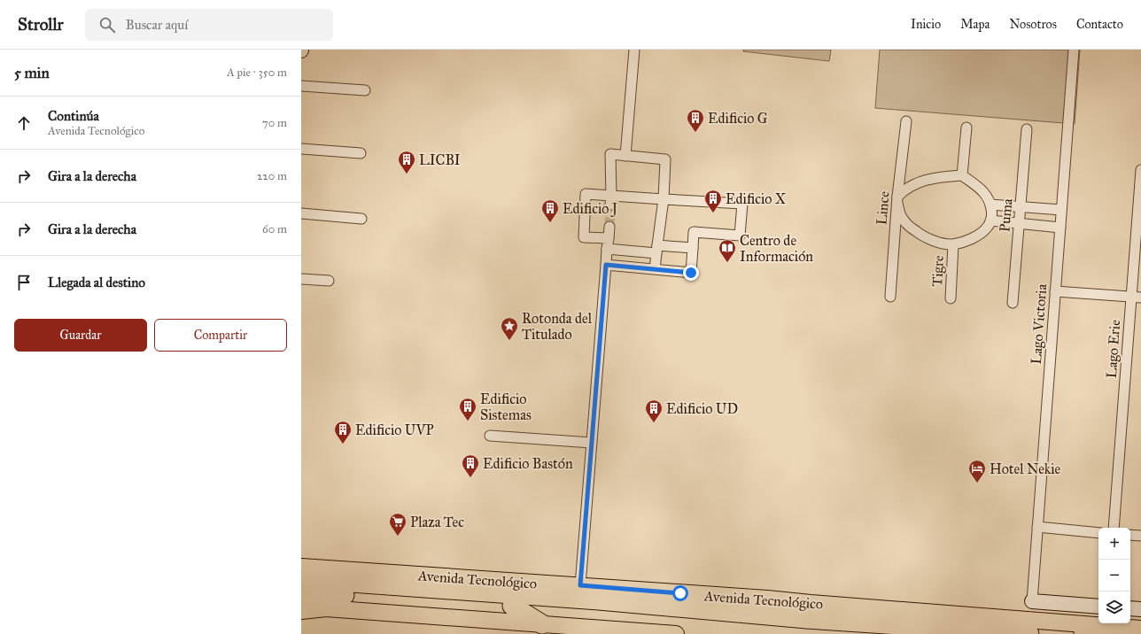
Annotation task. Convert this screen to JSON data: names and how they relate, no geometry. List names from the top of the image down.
{
  "streets": {
    "highway": ["Avenida Tecnológico"],
    "street": [
      "Lince",
      "Puma",
      "Tigre",
      "Lago Victoria",
      "Lago Erie"
    ]
  },
  "crossings": [
    ["Lince", "Tigre"]
  ],
  "places": {
    "building": [
      "Edificio G",
      "LICBI",
      "Edificio X",
      "Edificio J",
      "Edificio Sistemas",
      "Edificio UD",
      "Edificio UVP",
      "Edificio Bastón"
    ],
    "library": ["Centro de Información"],
    "place": ["Rotonda del Titulado"],
    "hotel": ["Hotel Nekie"],
    "supermarket": ["Plaza Tec"]
  },
  "page": {
    "header": "Strollr",
    "search": "Buscar aquí",
    "nav": [
      "Inicio",
      "Mapa",
      "Nosotros",
      "Contacto"
    ],
    "heading": ["5 min", "A pie · 350 m"],
    "list": [
      ["Continúa", "Avenida Tecnológico", "70 m"],
      ["Gira a la derecha", "220 m"],
      ["Gira a la derecha", "60 m"],
      "Llegada al destino"
    ],
    "buttons": ["Guardar", "Compartir"],
    "map_buttons": ["+", "−"]
  }
}
